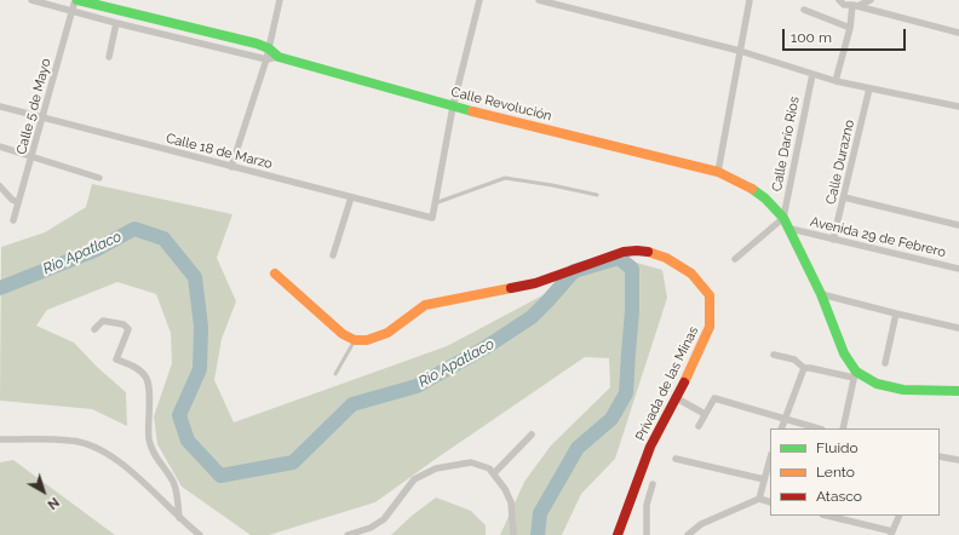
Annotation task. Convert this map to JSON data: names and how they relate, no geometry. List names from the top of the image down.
{
  "streets": {
    "street": [
      "Calle Revolución",
      "Calle 5 de Mayo",
      "Calle Darío Ríos",
      "Calle 18 de Marzo",
      "Calle Durazno",
      "Avenida 29 de Febrero",
      "Privada de las Minas"
    ]
  },
  "crossings": [
    ["Calle Revolución", "Calle 5 de Mayo"],
    ["Calle Revolución", "Calle Darío Ríos"],
    ["Calle Revolución", "Avenida 29 de Febrero"],
    ["Calle 5 de Mayo", "Calle 18 de Marzo"],
    ["Calle Durazno", "Avenida 29 de Febrero"]
  ],
  "water": ["Rio Apatlaco"],
  "legend": ["Fluido", "Lento", "Atasco"],
  "scale_bar": "100 m",
  "north": "bottom right"
}
